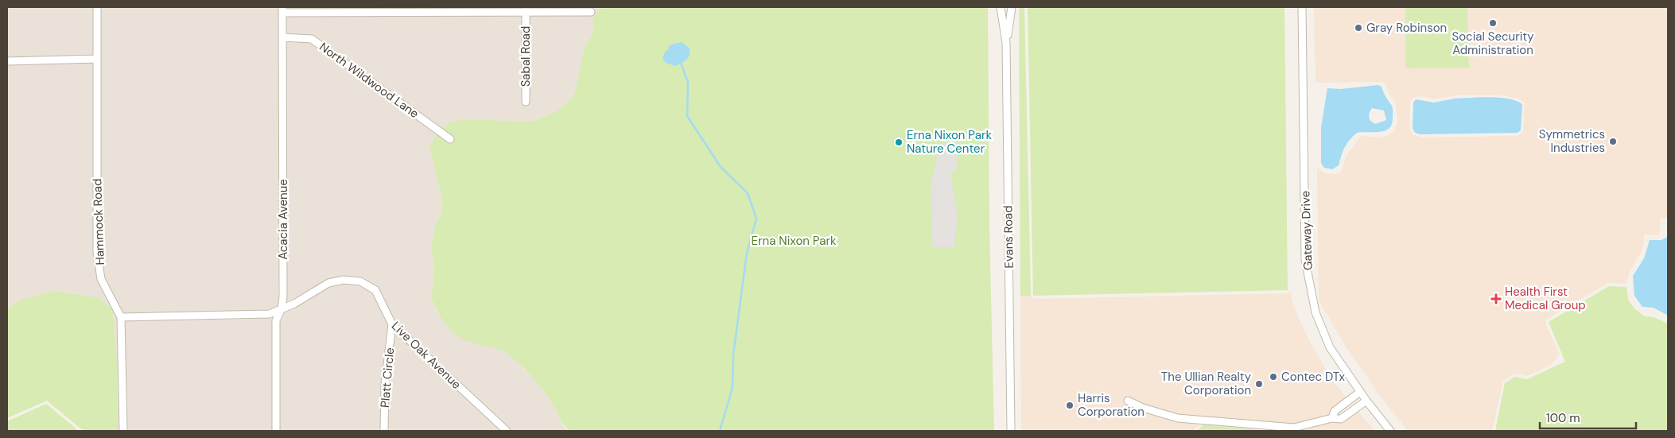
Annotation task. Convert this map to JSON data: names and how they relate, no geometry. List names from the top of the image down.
{
  "streets": {
    "street": [
      "Sabal Road",
      "North Wildwood Lane",
      "Acacia Avenue",
      "Hammock Road",
      "Gateway Drive",
      "Evans Road",
      "Live Oak Avenue",
      "Platt Circle"
    ]
  },
  "crossings": [
    ["North Wildwood Lane", "Acacia Avenue"],
    ["Acacia Avenue", "Live Oak Avenue"],
    ["Hammock Road", "Live Oak Avenue"],
    ["Live Oak Avenue", "Platt Circle"]
  ],
  "parks": ["Erna Nixon Park"],
  "places": {
    "other": [
      "Social Security Administration",
      "Gray Robinson",
      "Symmetrics Industries",
      "Erna Nixon Park Nature Center",
      "Contec DTx",
      "The Ullian Realty Corporation",
      "Harris Corporation"
    ],
    "health": ["Health First Medical Group"]
  },
  "scale_bar": "100 m"
}
